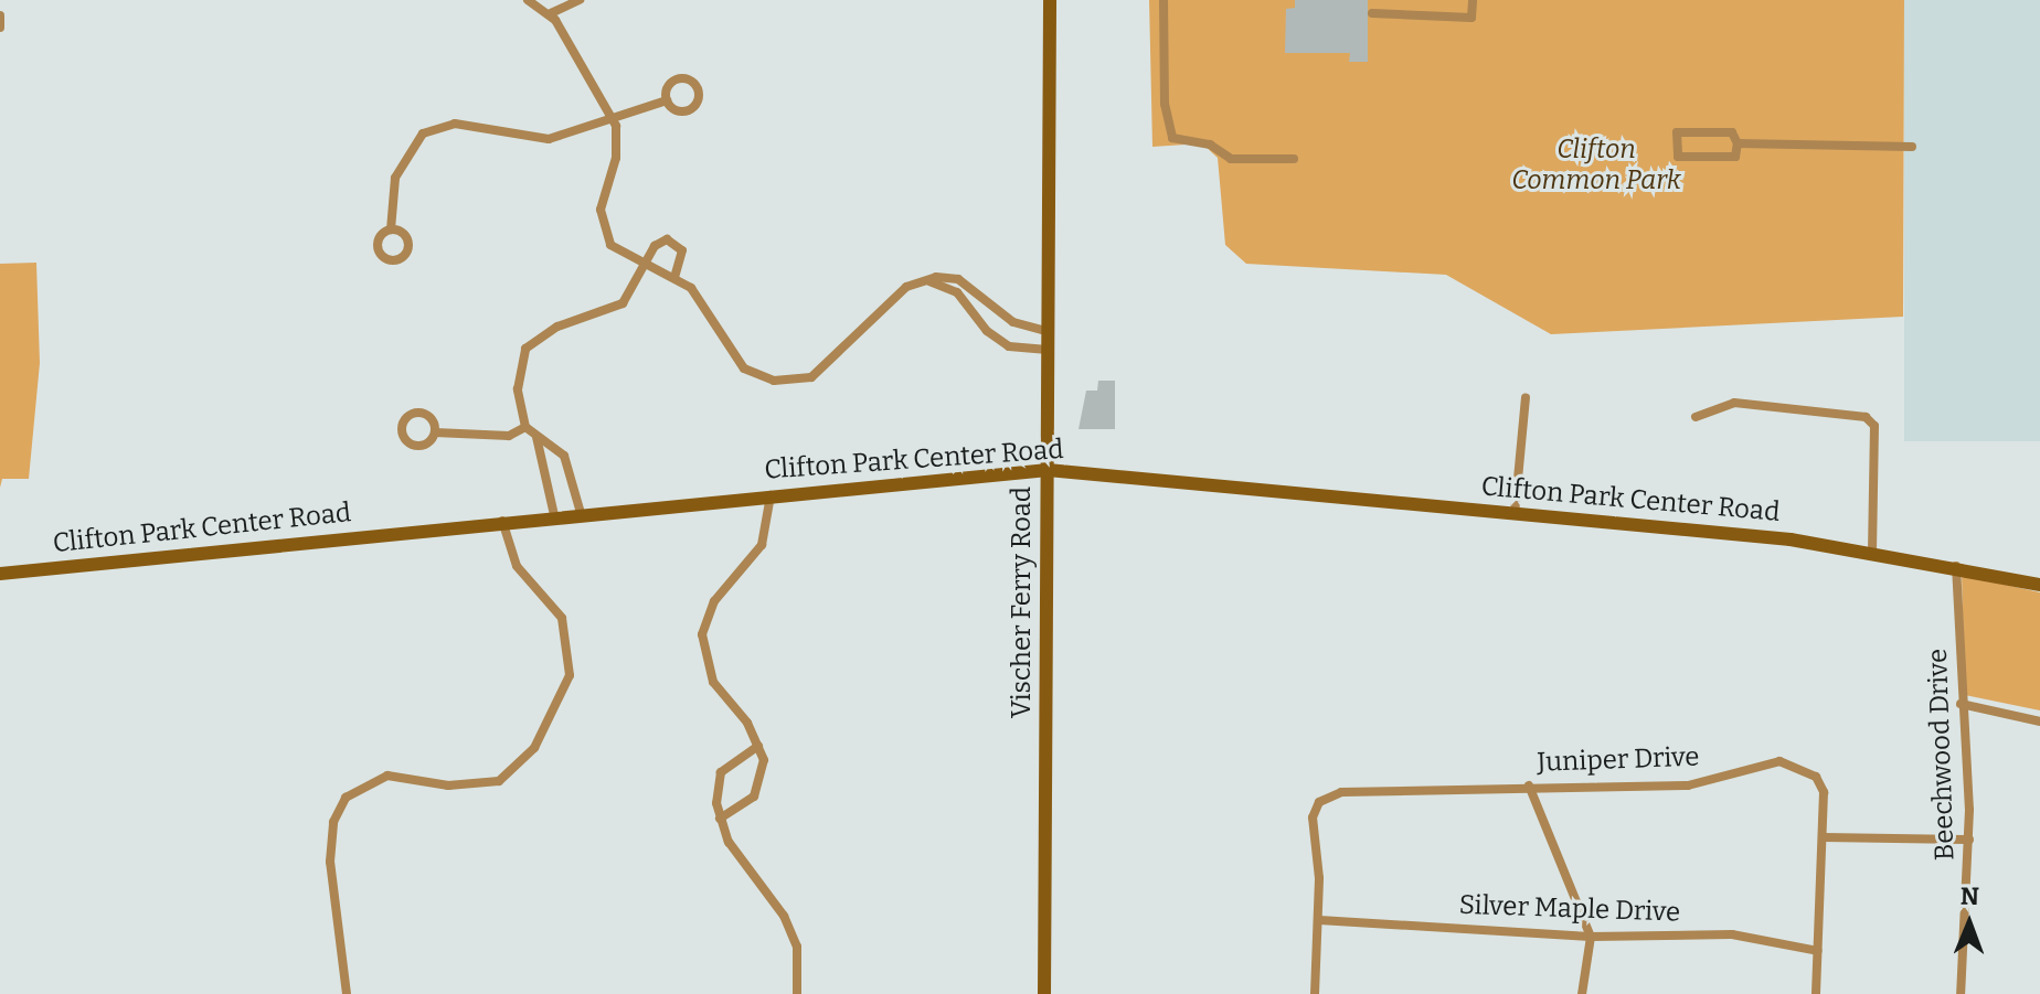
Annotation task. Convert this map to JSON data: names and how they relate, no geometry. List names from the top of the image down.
{
  "streets": {
    "street": [
      "Clifton Park Center Road",
      "Vischer Ferry Road",
      "Beechwood Drive",
      "Juniper Drive",
      "Silver Maple Drive"
    ]
  },
  "crossings": [
    ["Clifton Park Center Road", "Vischer Ferry Road"],
    ["Clifton Park Center Road", "Beechwood Drive"],
    ["Juniper Drive", "Silver Maple Drive"]
  ],
  "parks": ["Clifton Common Park"],
  "north": "top"
}
